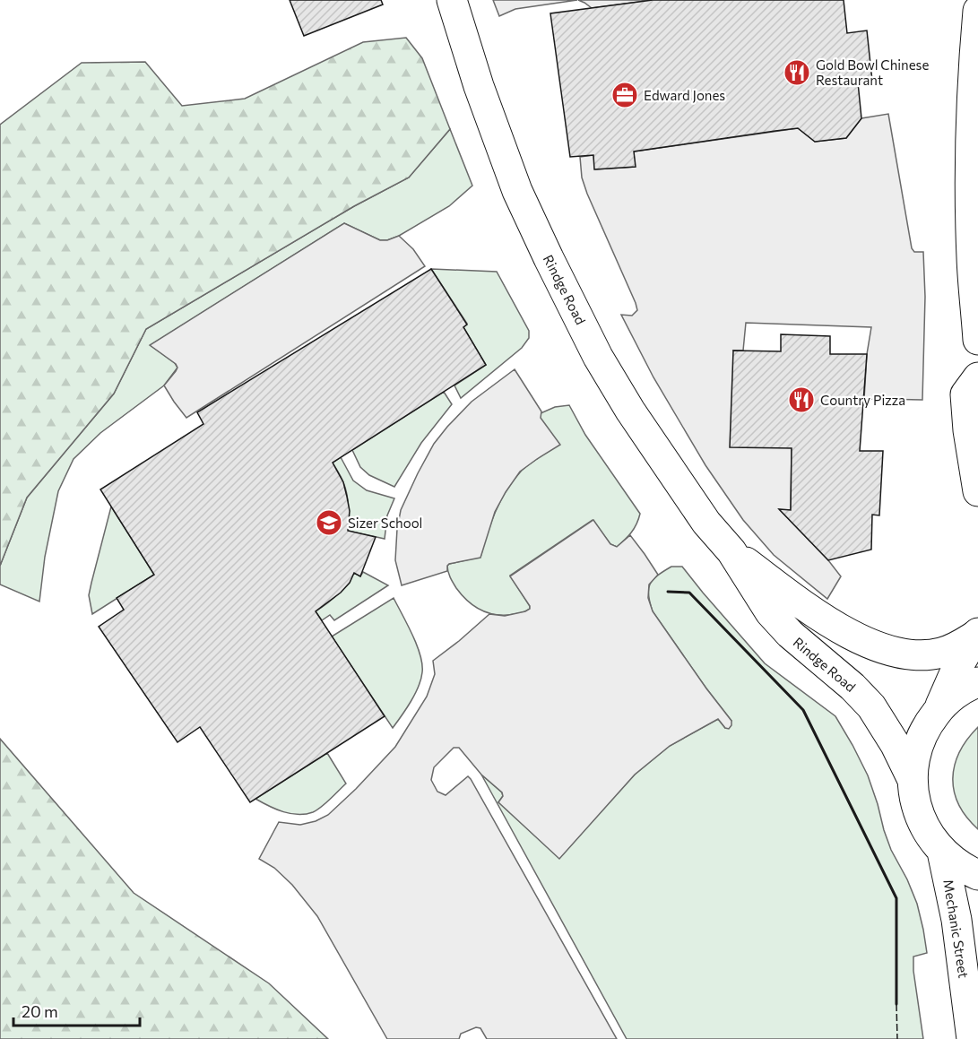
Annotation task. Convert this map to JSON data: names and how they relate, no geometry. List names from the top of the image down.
{
  "streets": {
    "street": ["Rindge Road", "Mechanic Street"]
  },
  "places": {
    "restaurant": ["Gold Bowl Chinese Restaurant", "Country Pizza"],
    "office": ["Edward Jones"],
    "school or university": ["Sizer School"]
  },
  "scale_bar": "20 m"
}
